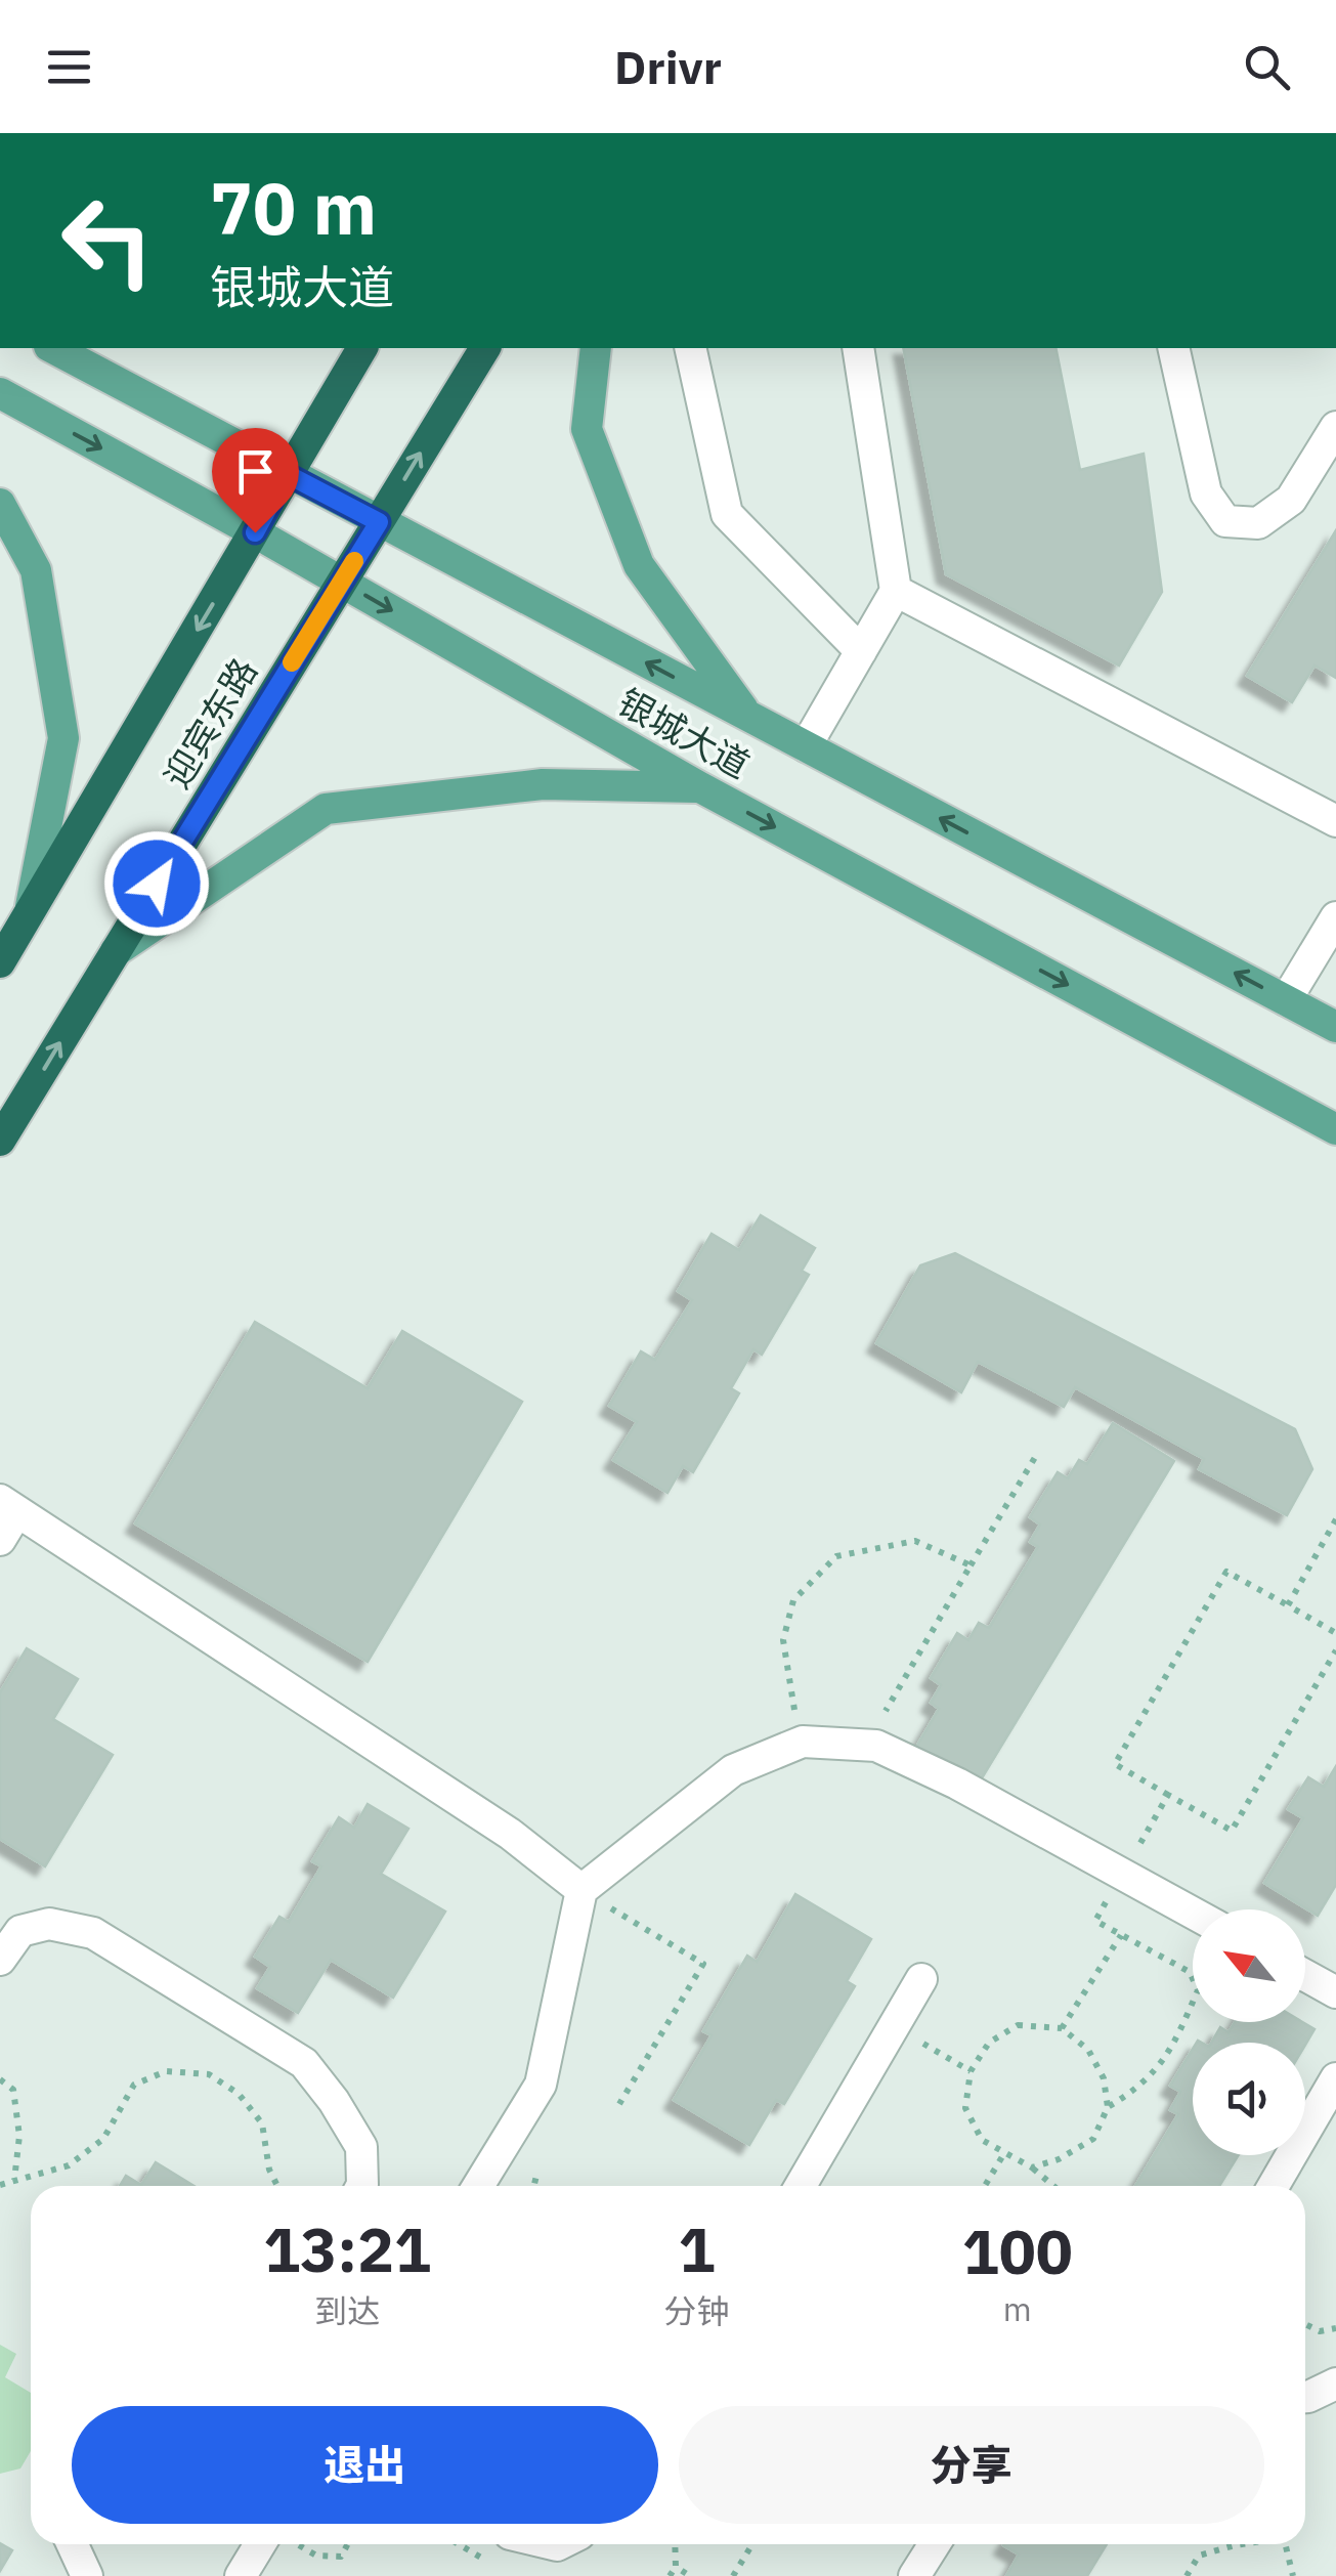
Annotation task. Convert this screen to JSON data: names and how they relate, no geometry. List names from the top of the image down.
{
  "streets": {
    "highway": ["迎宾东路"],
    "main road": ["银城大道"]
  },
  "crossings": [
    ["迎宾东路", "银城大道"]
  ],
  "north": "top left",
  "page": {
    "header": "Drivr",
    "turn": ["70 m", "银城大道"],
    "eta": [
      "13:21",
      "到达",
      "1",
      "分钟",
      "100",
      "m"
    ],
    "buttons": ["退出", "分享"]
  }
}
